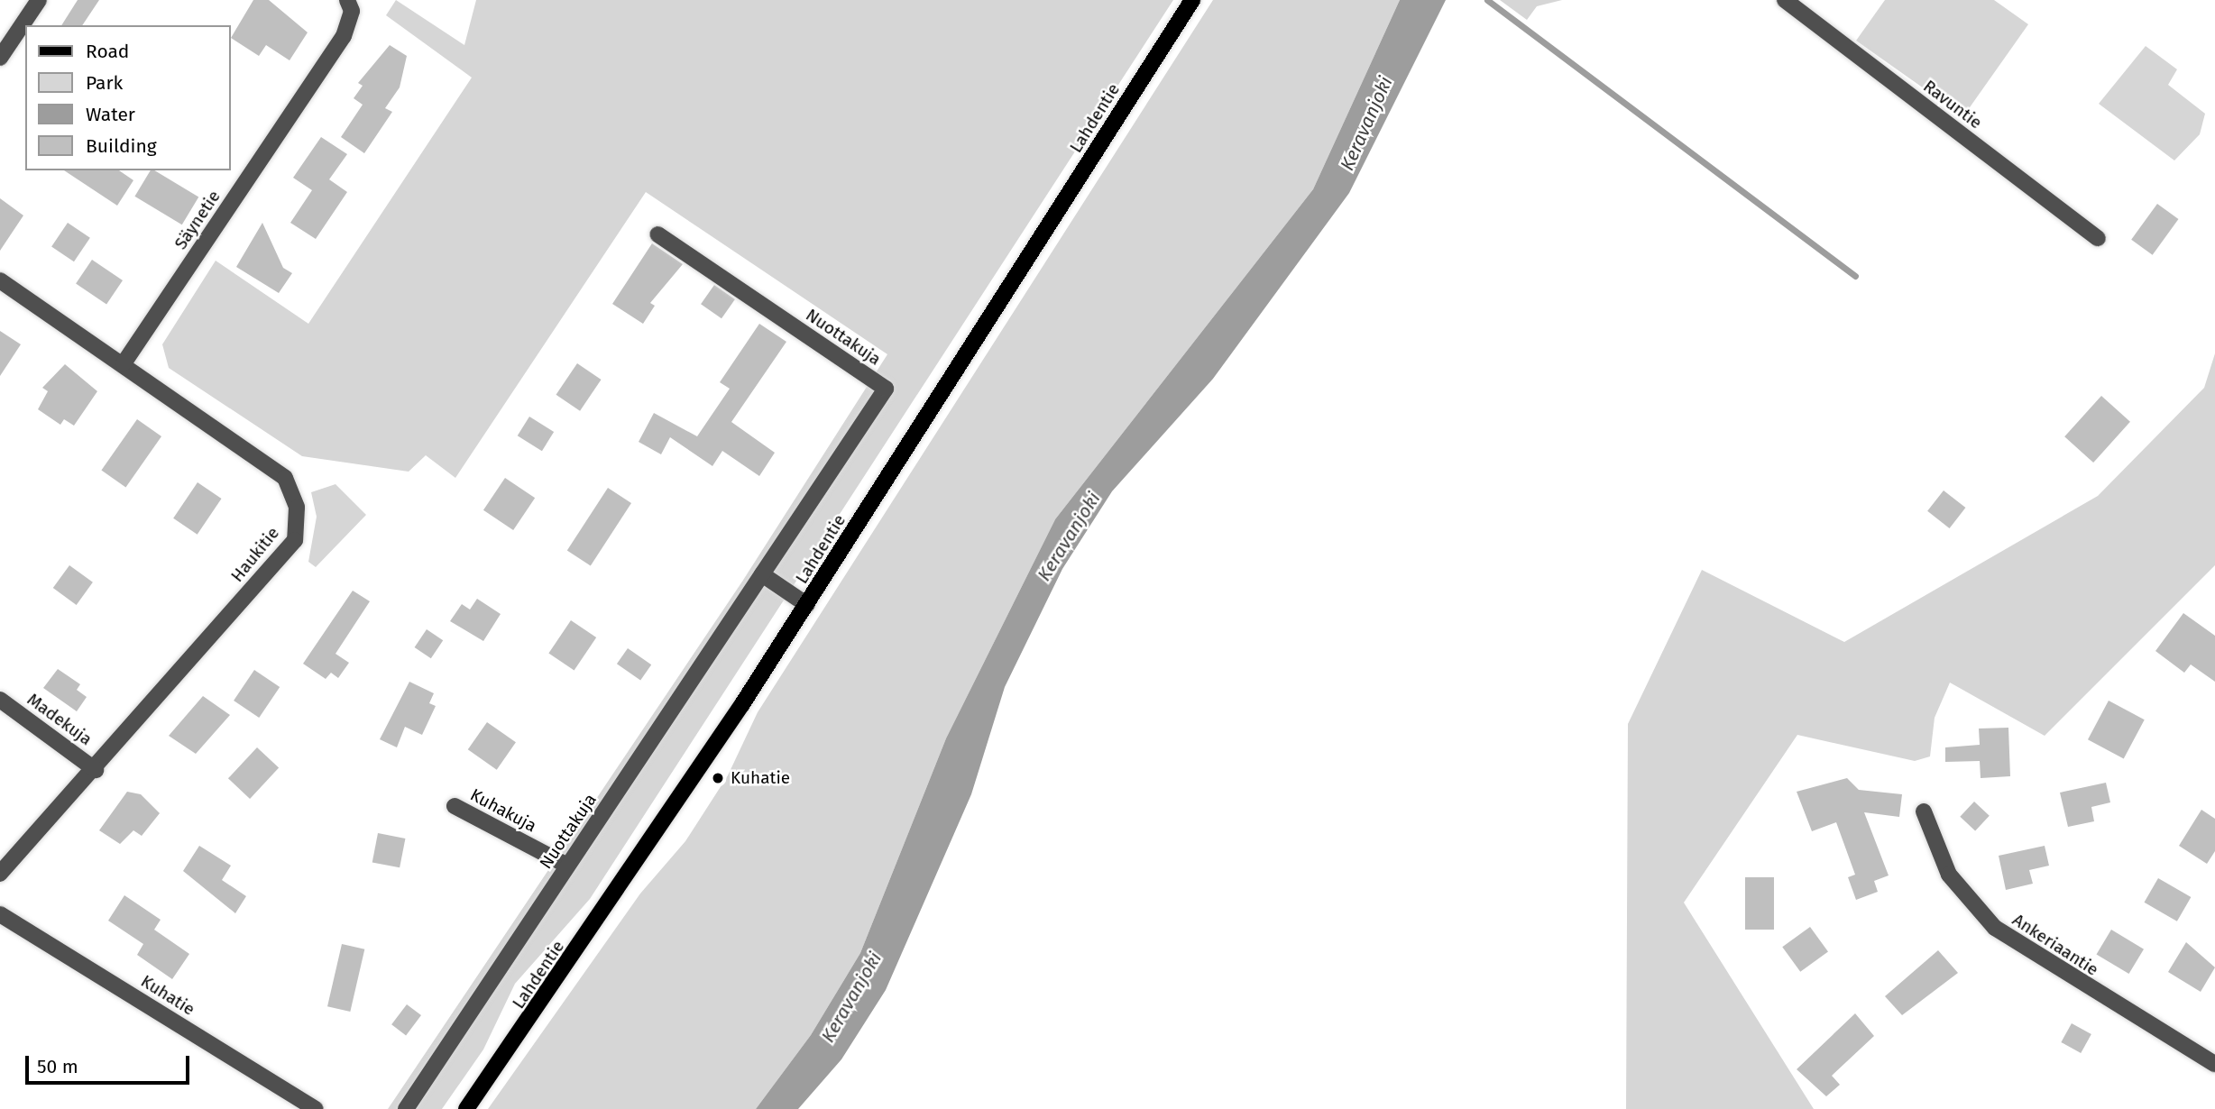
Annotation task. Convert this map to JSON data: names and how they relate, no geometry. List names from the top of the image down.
{
  "streets": {
    "main road": ["Lahdentie"],
    "street": [
      "Ravuntie",
      "Säynetie",
      "Nuottakuja",
      "Haukitie",
      "Madekuja",
      "Kuhakuja",
      "Ankeriaantie",
      "Kuhatie"
    ]
  },
  "crossings": [
    ["Säynetie", "Haukitie"],
    ["Nuottakuja", "Kuhakuja"],
    ["Haukitie", "Madekuja"]
  ],
  "water": ["Keravanjoki"],
  "places": ["Kuhatie"],
  "legend": [
    "Road",
    "Park",
    "Water",
    "Building"
  ],
  "scale_bar": "50 m"
}
